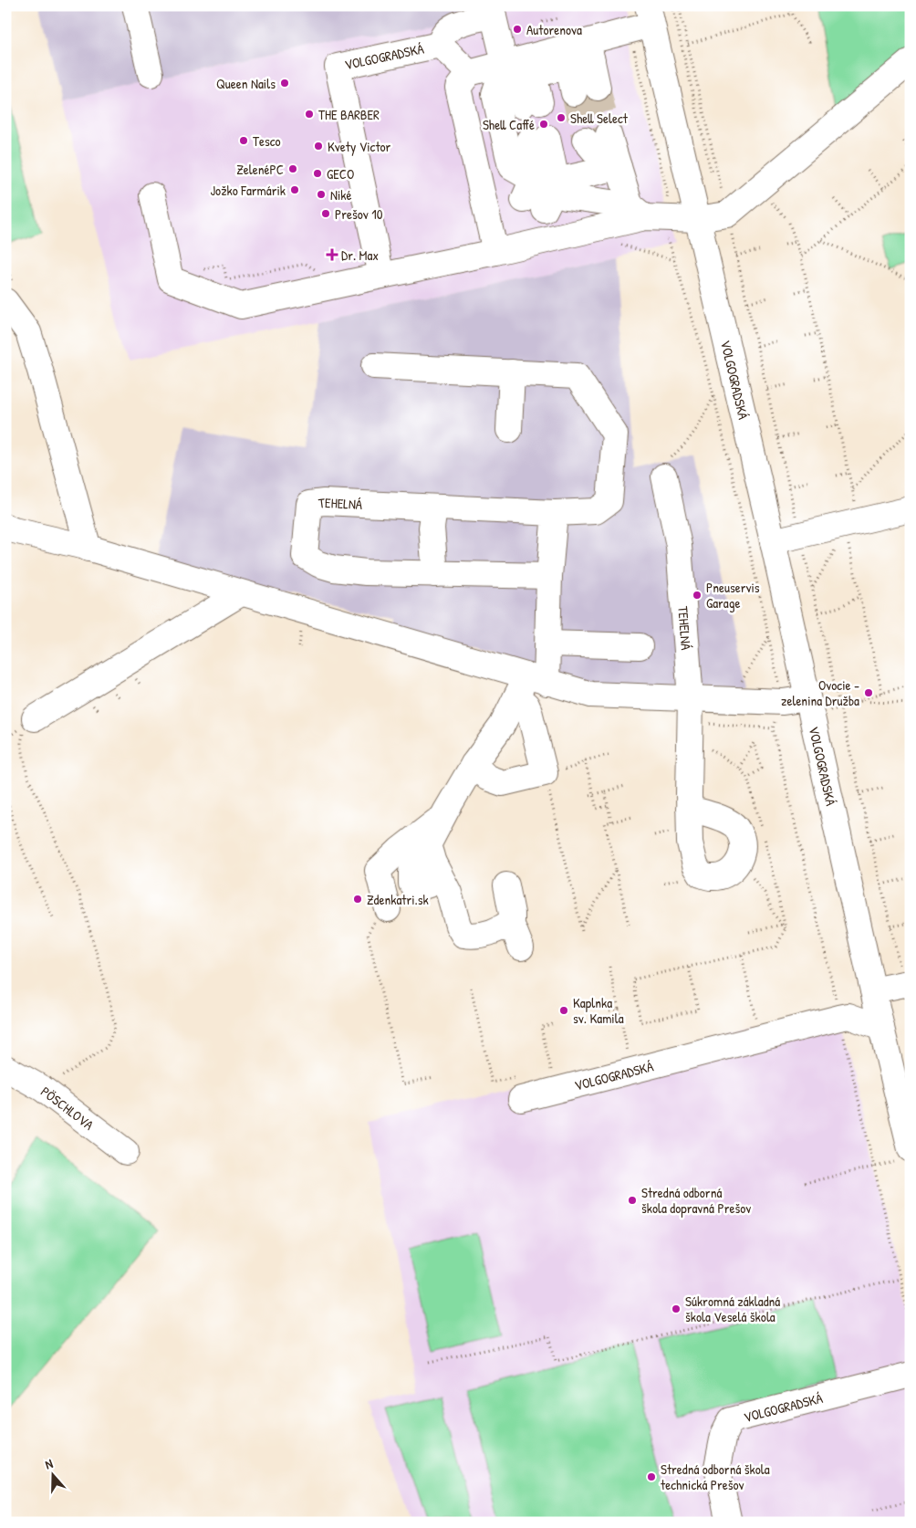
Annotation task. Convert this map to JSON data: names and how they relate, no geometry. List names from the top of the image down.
{
  "streets": {
    "street": ["VOLGOGRADSKÁ", "TEHELNÁ", "PÖSCHLOVA"]
  },
  "places": {
    "other": [
      "Autorenova",
      "Queen Nails",
      "THE BARBER",
      "Shell Select",
      "Shell Caffé",
      "Tesco",
      "Kvety Victor",
      "ZelenéPC",
      "GECO",
      "Jožko Farmárik",
      "Niké",
      "Prešov 10",
      "Pneuservis Garage",
      "Ovocie - zelenina Družba",
      "Zdenkatri.sk",
      "Kaplnka sv. Kamila",
      "Stredná odborná škola dopravná Prešov",
      "Súkromná základná škola Veselá škola",
      "Stredná odborná škola technická Prešov"
    ],
    "health": ["Dr. Max"]
  },
  "north": "top"
}
